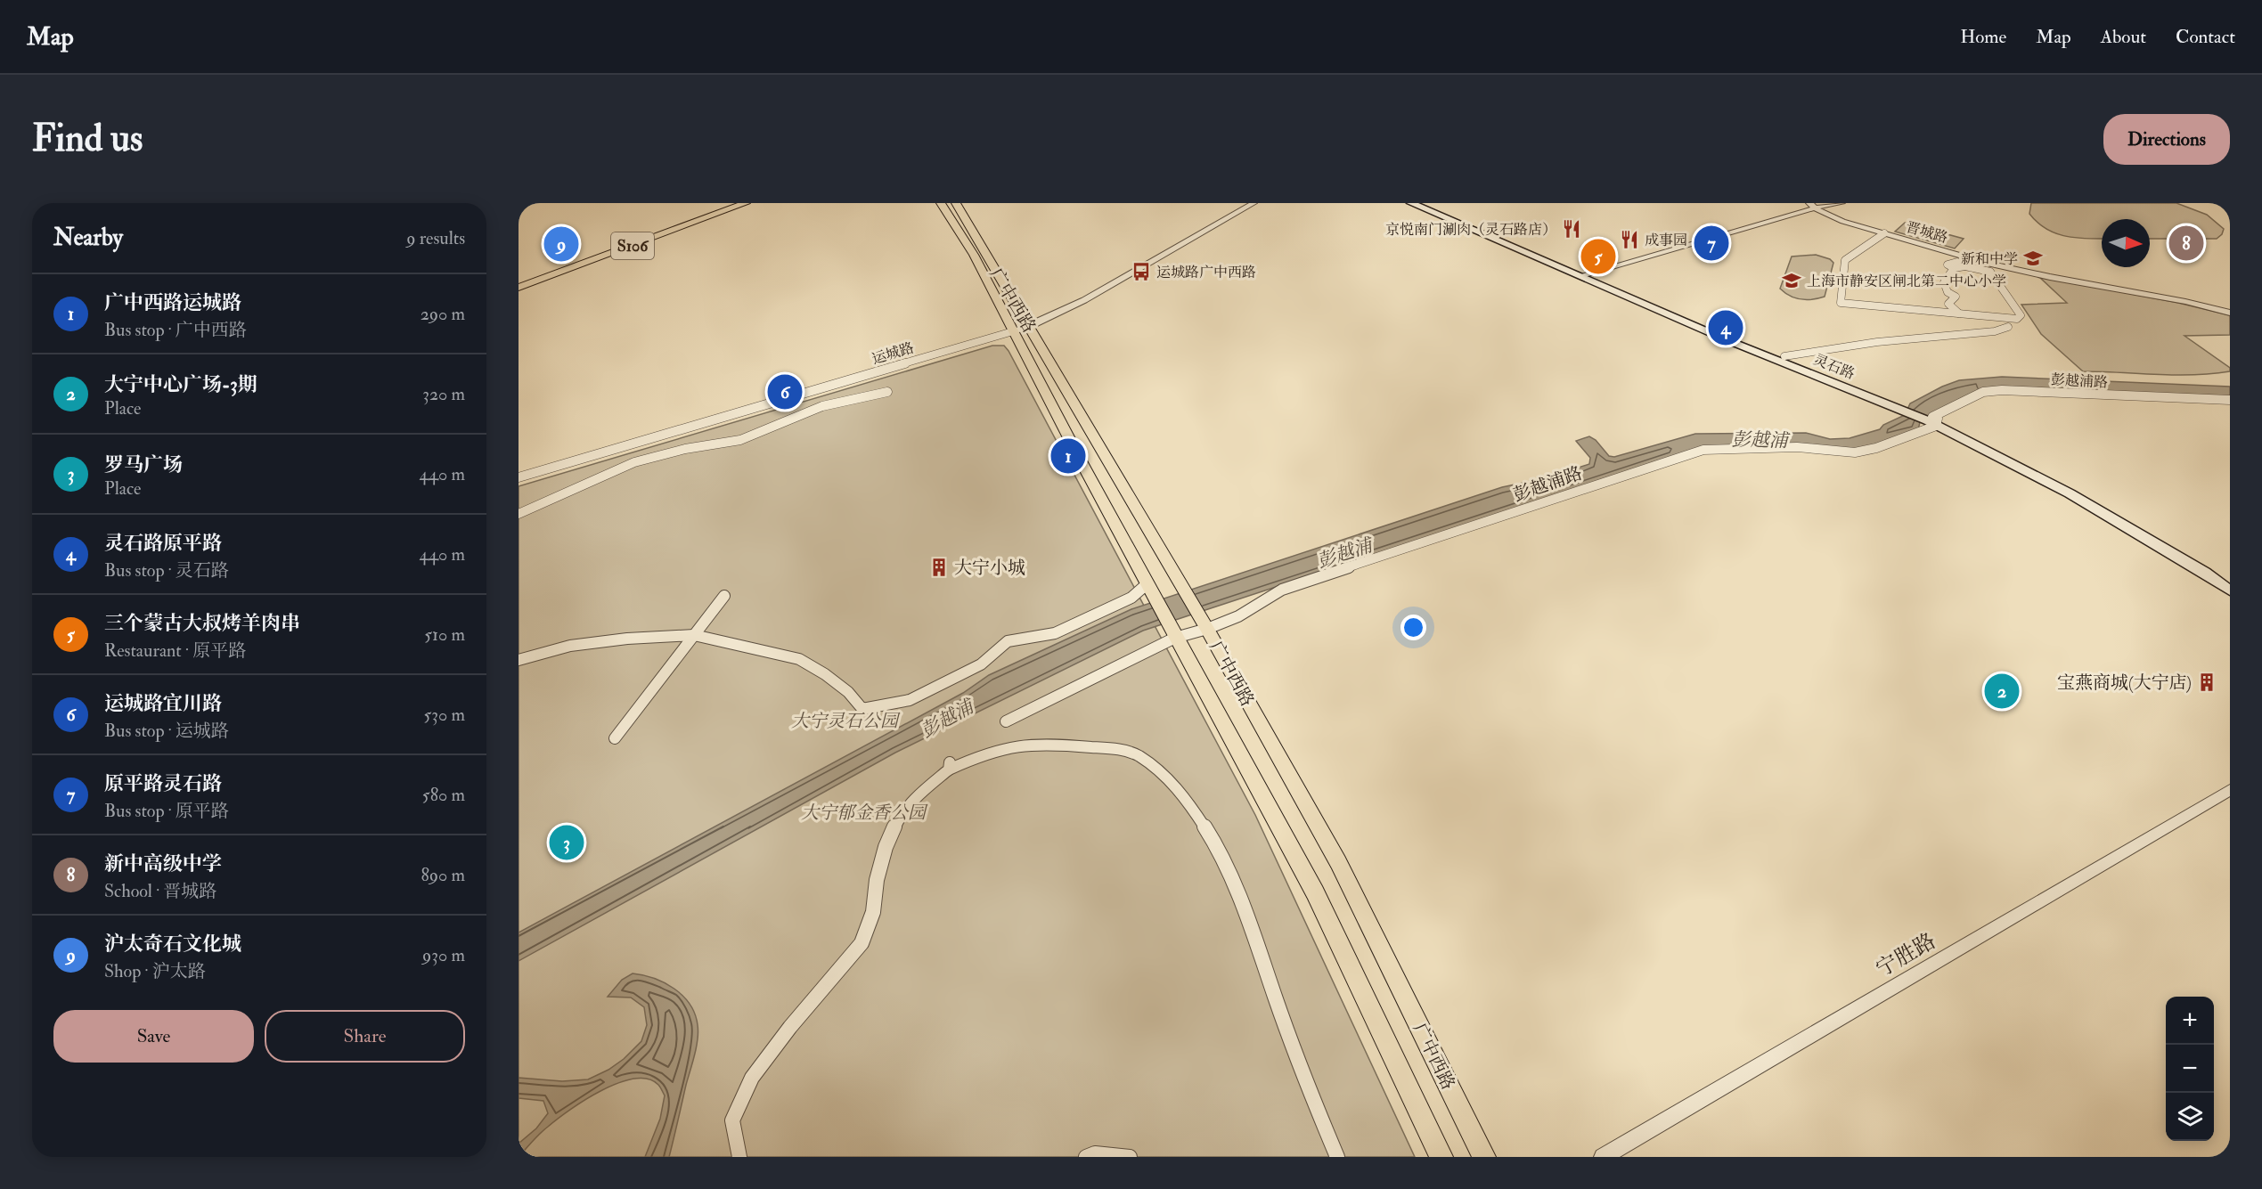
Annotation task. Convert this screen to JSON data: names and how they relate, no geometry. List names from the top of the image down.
{
  "streets": {
    "main road": ["S106", "广中西路", "灵石路"],
    "street": [
      "晋城路",
      "运城路",
      "彭越浦路",
      "宁胜路"
    ]
  },
  "crossings": [
    ["广中西路", "运城路"],
    ["广中西路", "彭越浦路"],
    ["灵石路", "彭越浦路"]
  ],
  "water": ["彭越浦"],
  "parks": ["大宁灵石公园", "大宁郁金香公园"],
  "places": {
    "restaurant": ["京悦南门涮肉（灵石路店）", "成事园"],
    "school or university": ["新和中学", "上海市静安区闸北第二中心小学"],
    "bus stop": ["运城路广中西路"],
    "building": ["大宁小城", "宝燕商城(大宁店)"]
  },
  "north": "right",
  "page": {
    "header": "Map",
    "nav": [
      "Home",
      "Map",
      "About",
      "Contact"
    ],
    "buttons": [
      "Directions",
      ["Save", "Share"]
    ],
    "title": "Find us",
    "heading": ["Nearby", "9 results"],
    "pins": [
      "7",
      "8",
      "9",
      "5",
      "4",
      "6",
      "1",
      "2",
      "3"
    ],
    "list": [
      {
        "mark": "1",
        "name": "广中西路运城路",
        "note": "Bus stop · 广中西路",
        "value": "290 m"
      },
      {
        "mark": "2",
        "name": "大宁中心广场-3期",
        "note": "Place",
        "value": "320 m"
      },
      {
        "mark": "3",
        "name": "罗马广场",
        "note": "Place",
        "value": "440 m"
      },
      {
        "mark": "4",
        "name": "灵石路原平路",
        "note": "Bus stop · 灵石路",
        "value": "440 m"
      },
      {
        "mark": "5",
        "name": "三个蒙古大叔烤羊肉串",
        "note": "Restaurant · 原平路",
        "value": "510 m"
      },
      {
        "mark": "6",
        "name": "运城路宜川路",
        "note": "Bus stop · 运城路",
        "value": "530 m"
      },
      {
        "mark": "7",
        "name": "原平路灵石路",
        "note": "Bus stop · 原平路",
        "value": "580 m"
      },
      {
        "mark": "8",
        "name": "新中高级中学",
        "note": "School · 晋城路",
        "value": "890 m"
      },
      {
        "mark": "9",
        "name": "沪太奇石文化城",
        "note": "Shop · 沪太路",
        "value": "930 m"
      }
    ],
    "map_buttons": ["+", "−"]
  }
}
